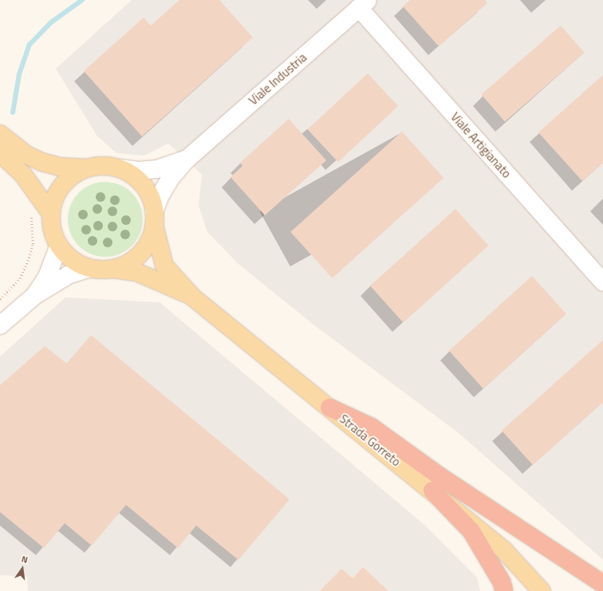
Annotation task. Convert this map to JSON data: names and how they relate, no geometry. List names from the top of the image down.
{
  "streets": {
    "main road": ["Strada Gorreto"],
    "street": ["Viale Industria", "Viale Artigianato"]
  },
  "crossings": [
    ["Viale Industria", "Viale Artigianato"],
    ["Viale Industria", "Strada Gorreto"]
  ],
  "north": "top"
}
